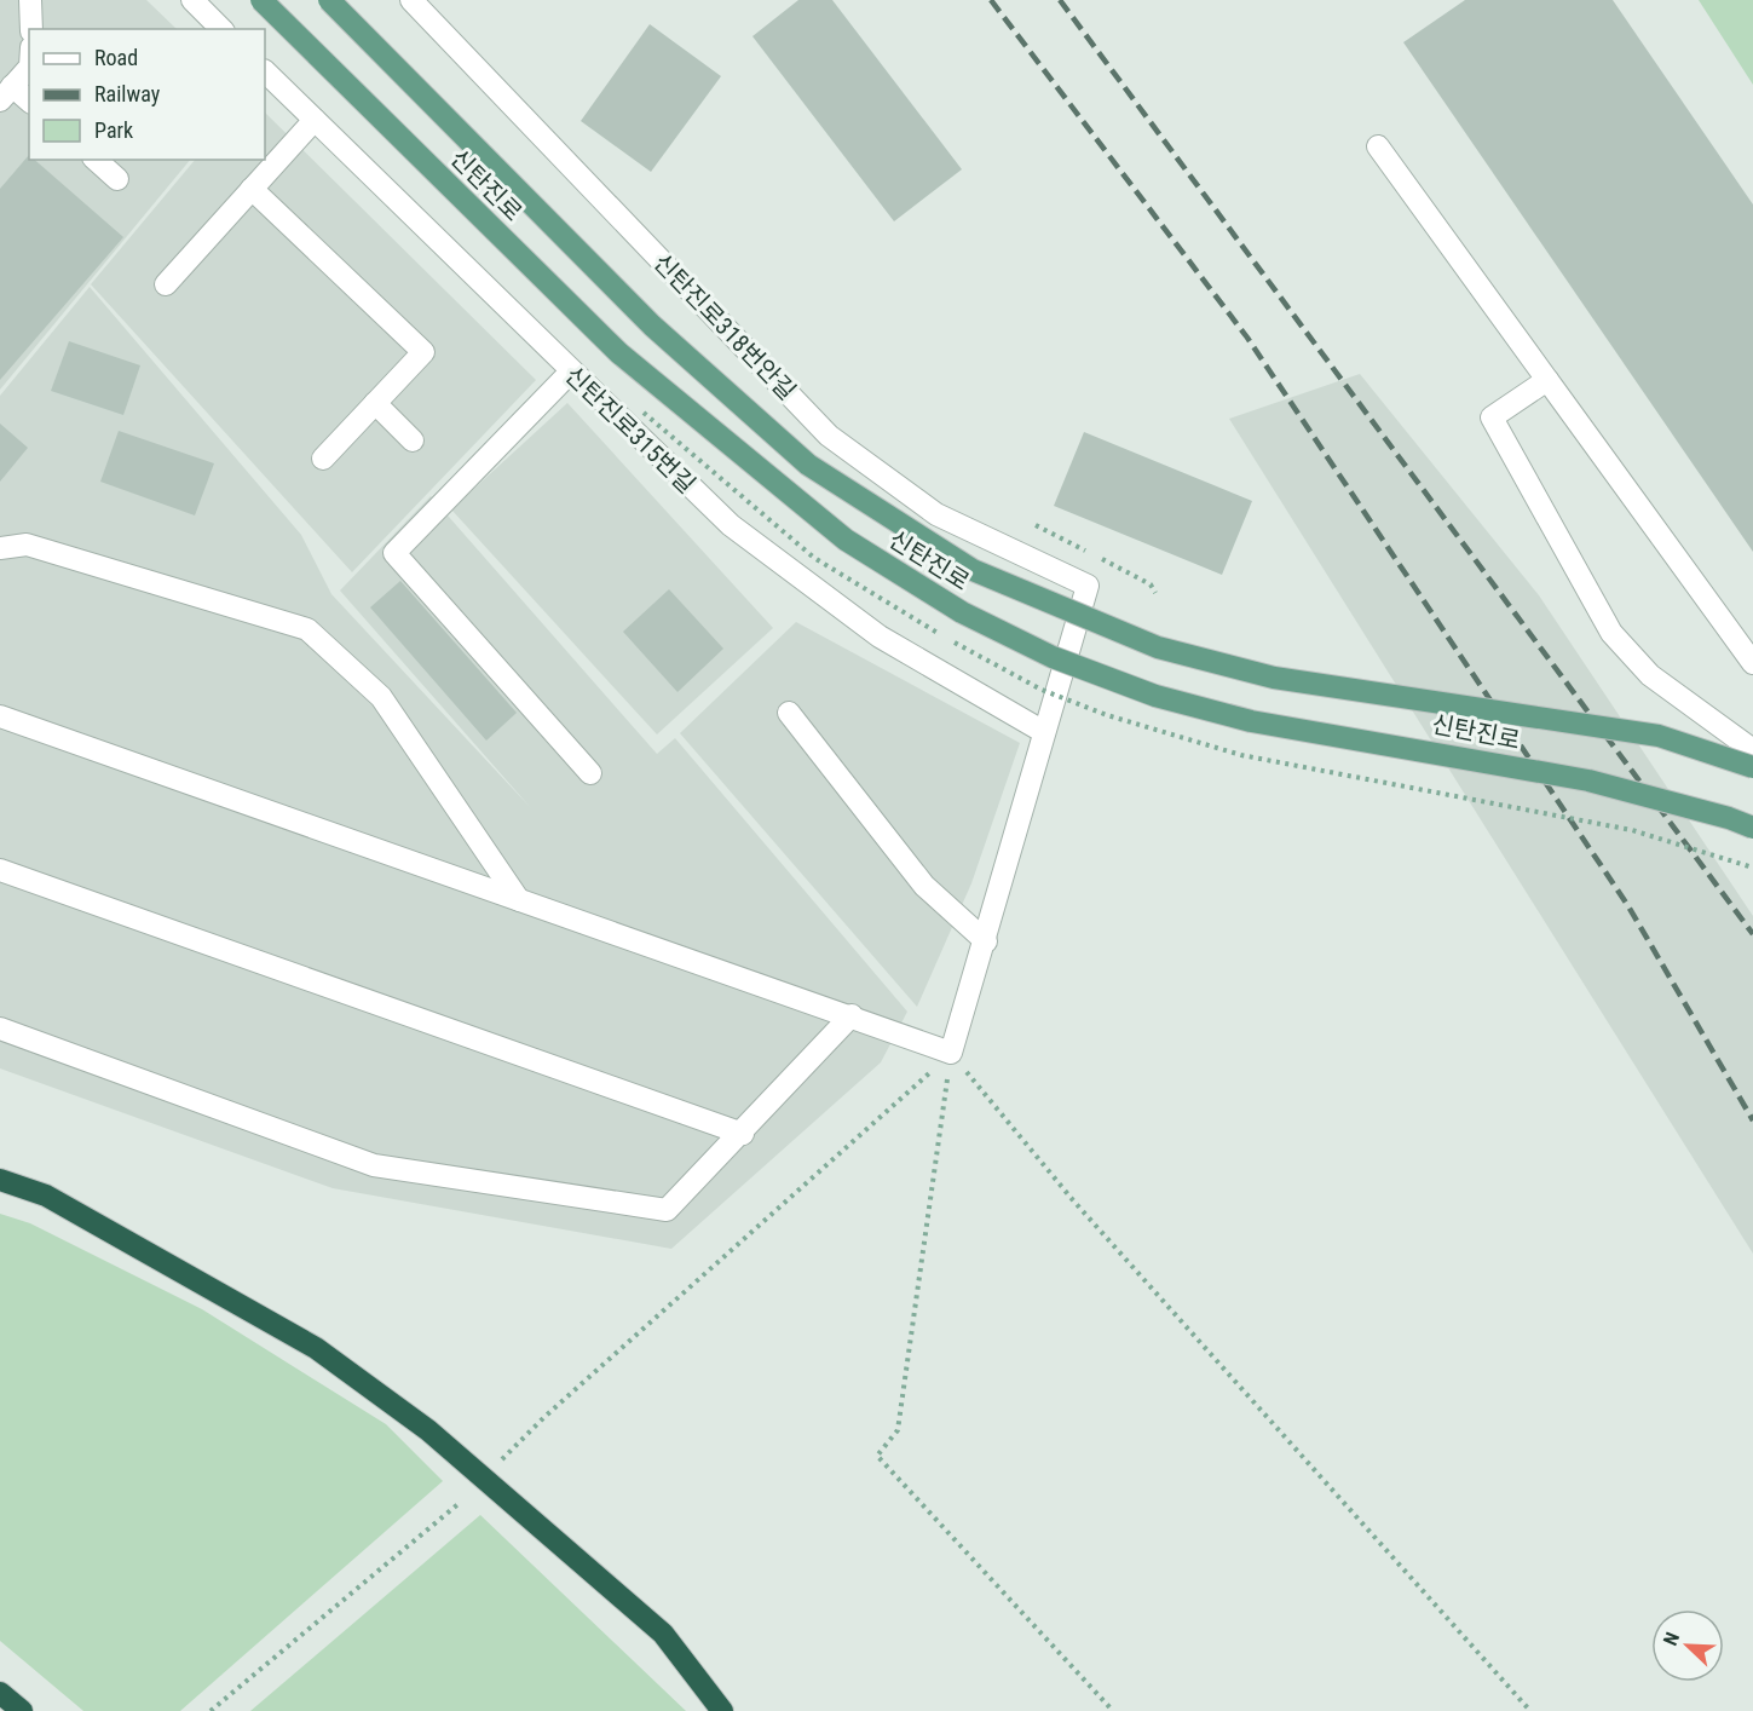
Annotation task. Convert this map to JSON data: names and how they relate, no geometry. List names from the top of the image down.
{
  "streets": {
    "main road": ["신탄진로"],
    "street": ["신탄진로318번안길", "신탄진로315번길"]
  },
  "crossings": [
    ["신탄진로318번안길", "신탄진로315번길"]
  ],
  "legend": ["Road", "Railway", "Park"],
  "north": "top left"
}
